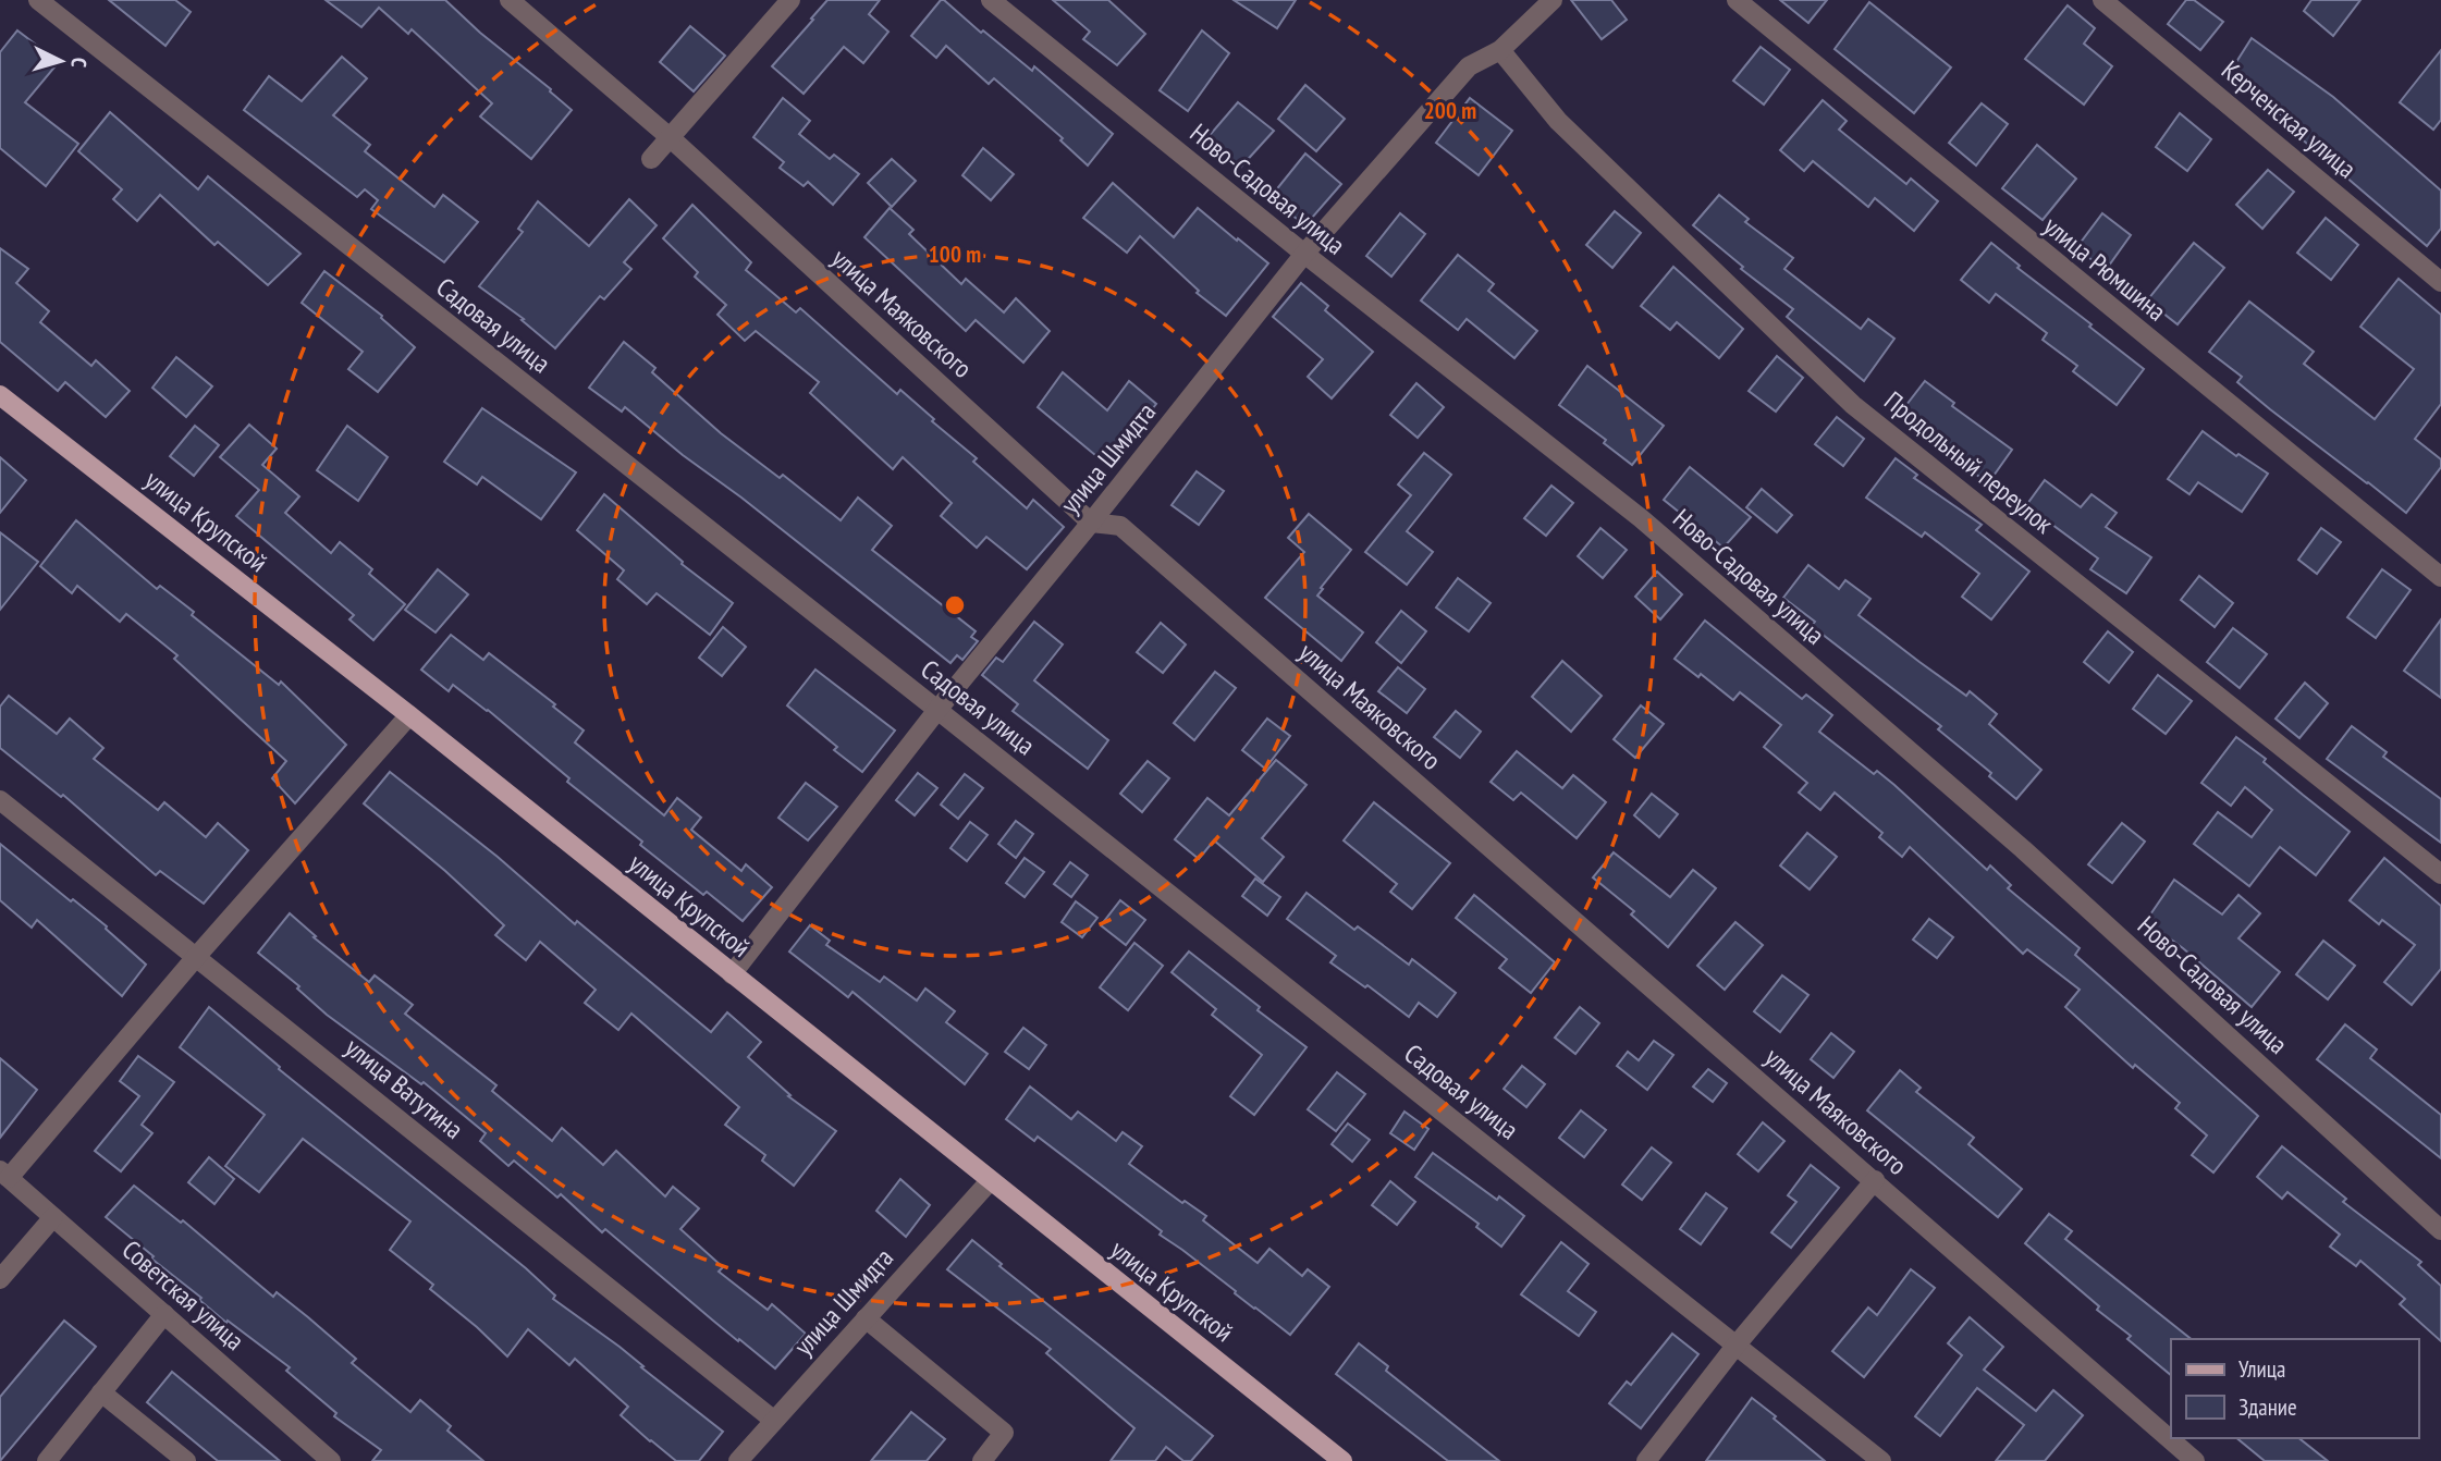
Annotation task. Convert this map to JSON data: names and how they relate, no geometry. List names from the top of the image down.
{
  "streets": {
    "main road": ["улица Крупской"],
    "street": [
      "Керченская улица",
      "Ново-Садовая улица",
      "улица Рюмшина",
      "улица Маяковского",
      "Садовая улица",
      "улица Шмидта",
      "Продольный переулок",
      "улица Ватутина",
      "Советская улица"
    ]
  },
  "crossings": [
    ["Ново-Садовая улица", "улица Шмидта"],
    ["улица Маяковского", "улица Шмидта"],
    ["Садовая улица", "улица Шмидта"],
    ["улица Шмидта", "Продольный переулок"],
    ["улица Шмидта", "улица Крупской"],
    ["улица Шмидта", "улица Ватутина"]
  ],
  "legend": ["Улица", "Здание"],
  "north": "right",
  "rings": ["200 m", "100 m"]
}
